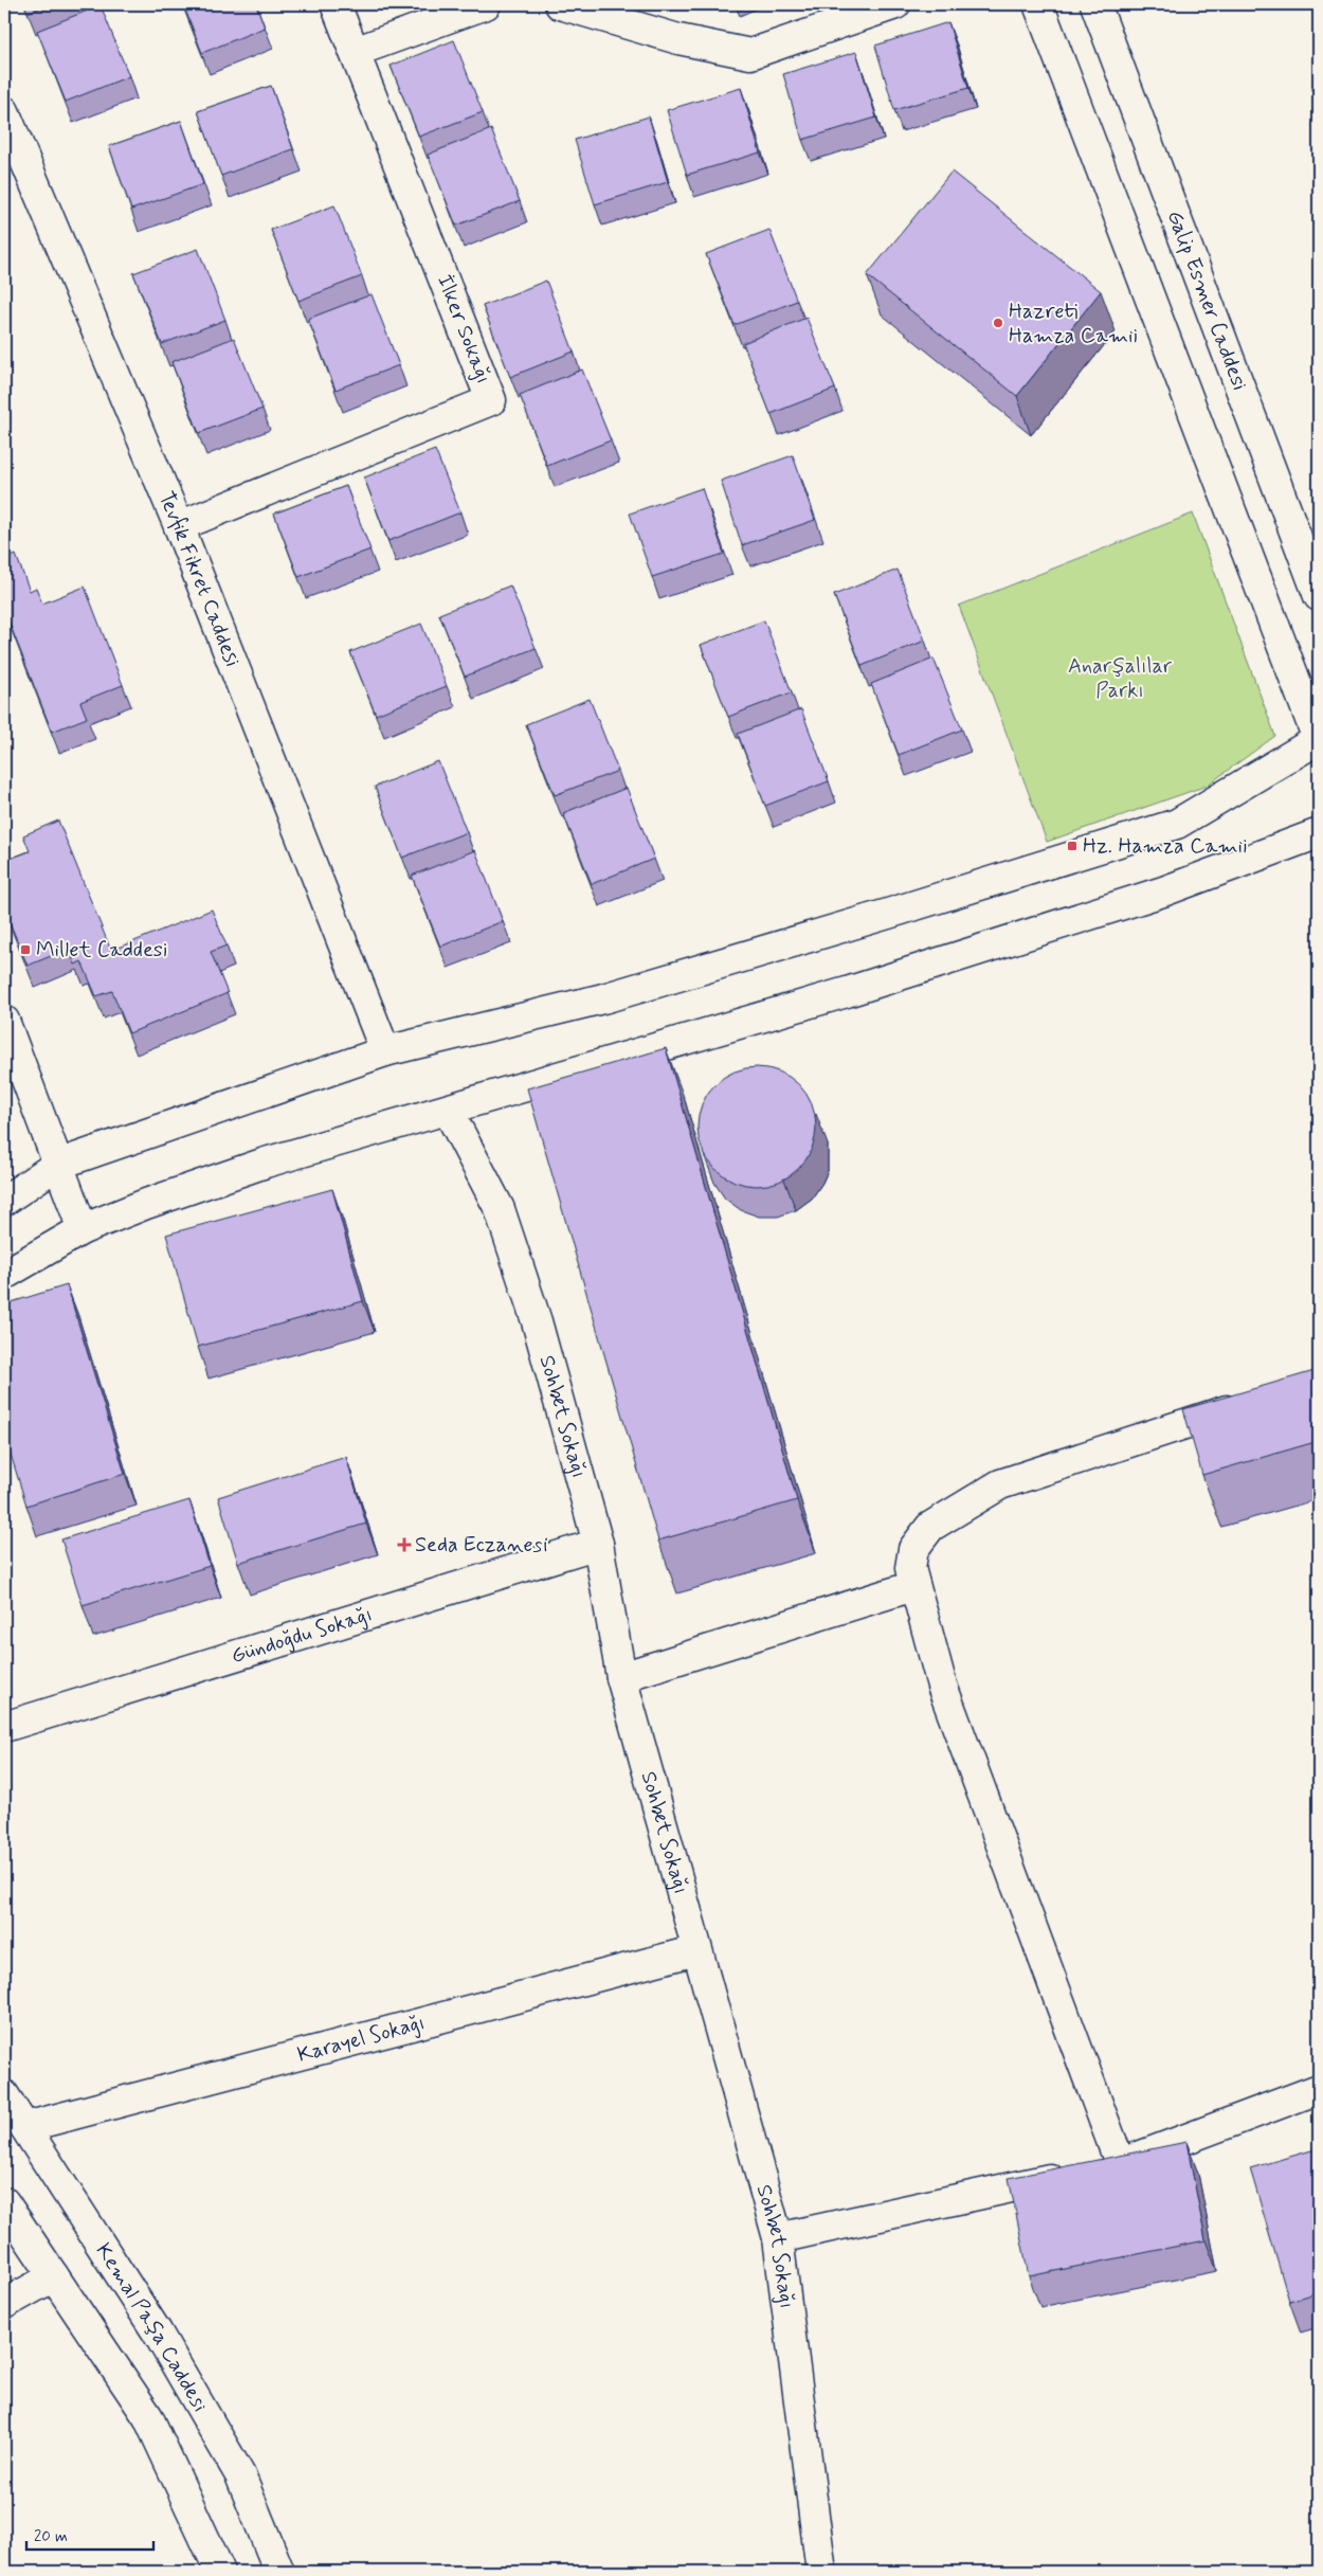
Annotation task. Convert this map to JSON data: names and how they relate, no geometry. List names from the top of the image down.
{
  "streets": {
    "street": [
      "Galip Esmer Caddesi",
      "İlker Sokağı",
      "Tevfik Fikret Caddesi",
      "Sohbet Sokağı",
      "Gündoğdu Sokağı",
      "Karayel Sokağı",
      "Kemal Paşa Caddesi"
    ]
  },
  "crossings": [
    ["İlker Sokağı", "Tevfik Fikret Caddesi"],
    ["Sohbet Sokağı", "Gündoğdu Sokağı"],
    ["Sohbet Sokağı", "Karayel Sokağı"],
    ["Karayel Sokağı", "Kemal Paşa Caddesi"]
  ],
  "parks": ["Anarşalılar Parkı"],
  "places": {
    "other": ["Hazreti Hamza Camii"],
    "transit": ["Hz. Hamza Camii", "Millet Caddesi"],
    "health": ["Seda Eczanesi"]
  },
  "scale_bar": "20 m"
}
